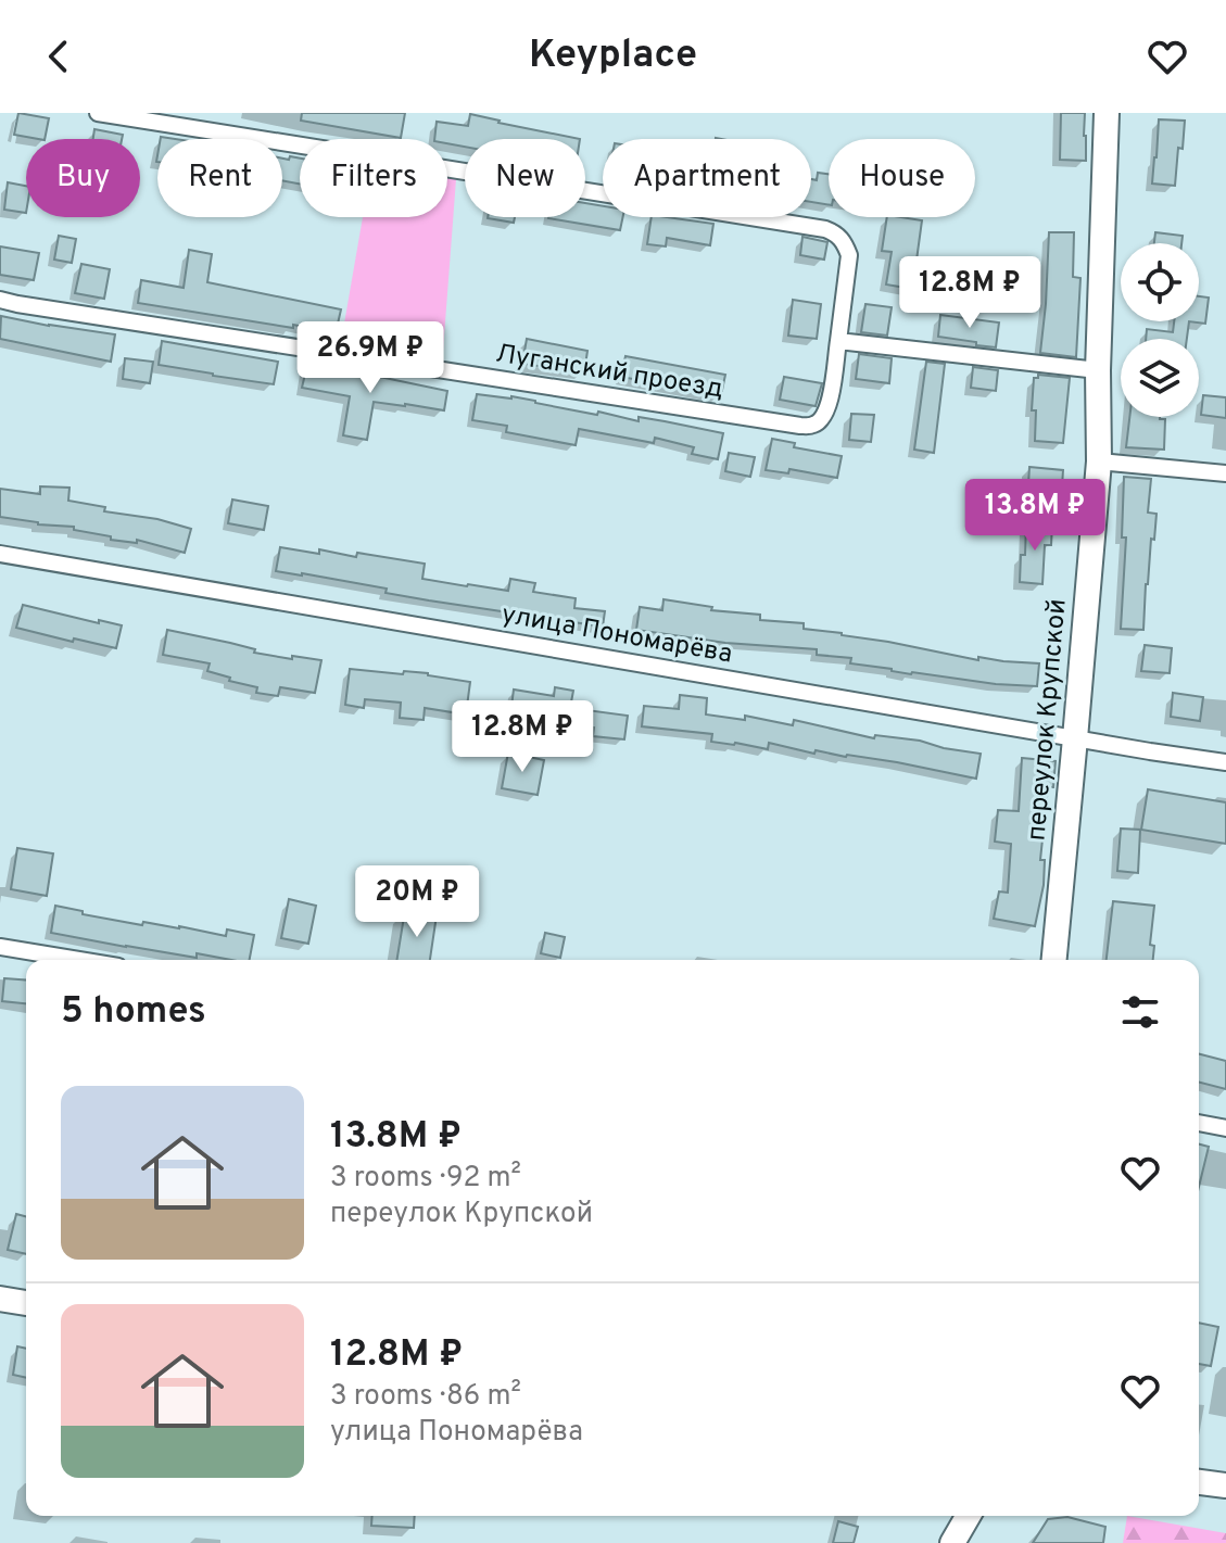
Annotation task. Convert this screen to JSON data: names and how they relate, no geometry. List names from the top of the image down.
{
  "streets": {
    "street": ["Луганский проезд", "улица Пономарёва", "переулок Крупской"]
  },
  "crossings": [
    ["улица Пономарёва", "переулок Крупской"]
  ],
  "page": {
    "header": "Keyplace",
    "chip": [
      "Buy",
      "Rent",
      "Filters",
      "New",
      "Apartment",
      "House"
    ],
    "price": [
      "12.8M ₽",
      "26.9M ₽",
      "13.8M ₽",
      "12.8M ₽",
      "20M ₽"
    ],
    "heading": "5 homes",
    "list": [
      {
        "name": "13.8M ₽",
        "note": "3 rooms · 92 m² · переулок Крупской"
      },
      {
        "name": "12.8M ₽",
        "note": "3 rooms · 86 m² · улица Пономарёва"
      }
    ]
  }
}
